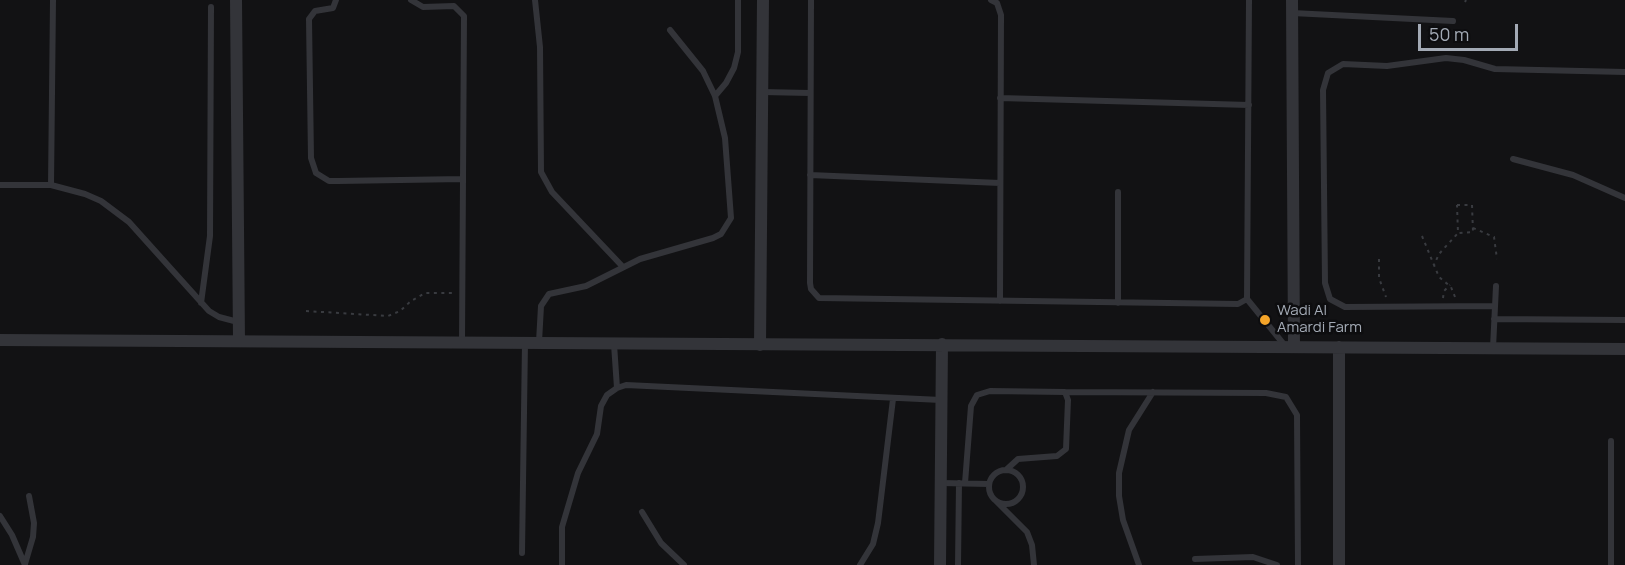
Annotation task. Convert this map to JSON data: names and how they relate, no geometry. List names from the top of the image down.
{
  "places": ["Wadi Al Amardi Farm"],
  "scale_bar": "50 m"
}
